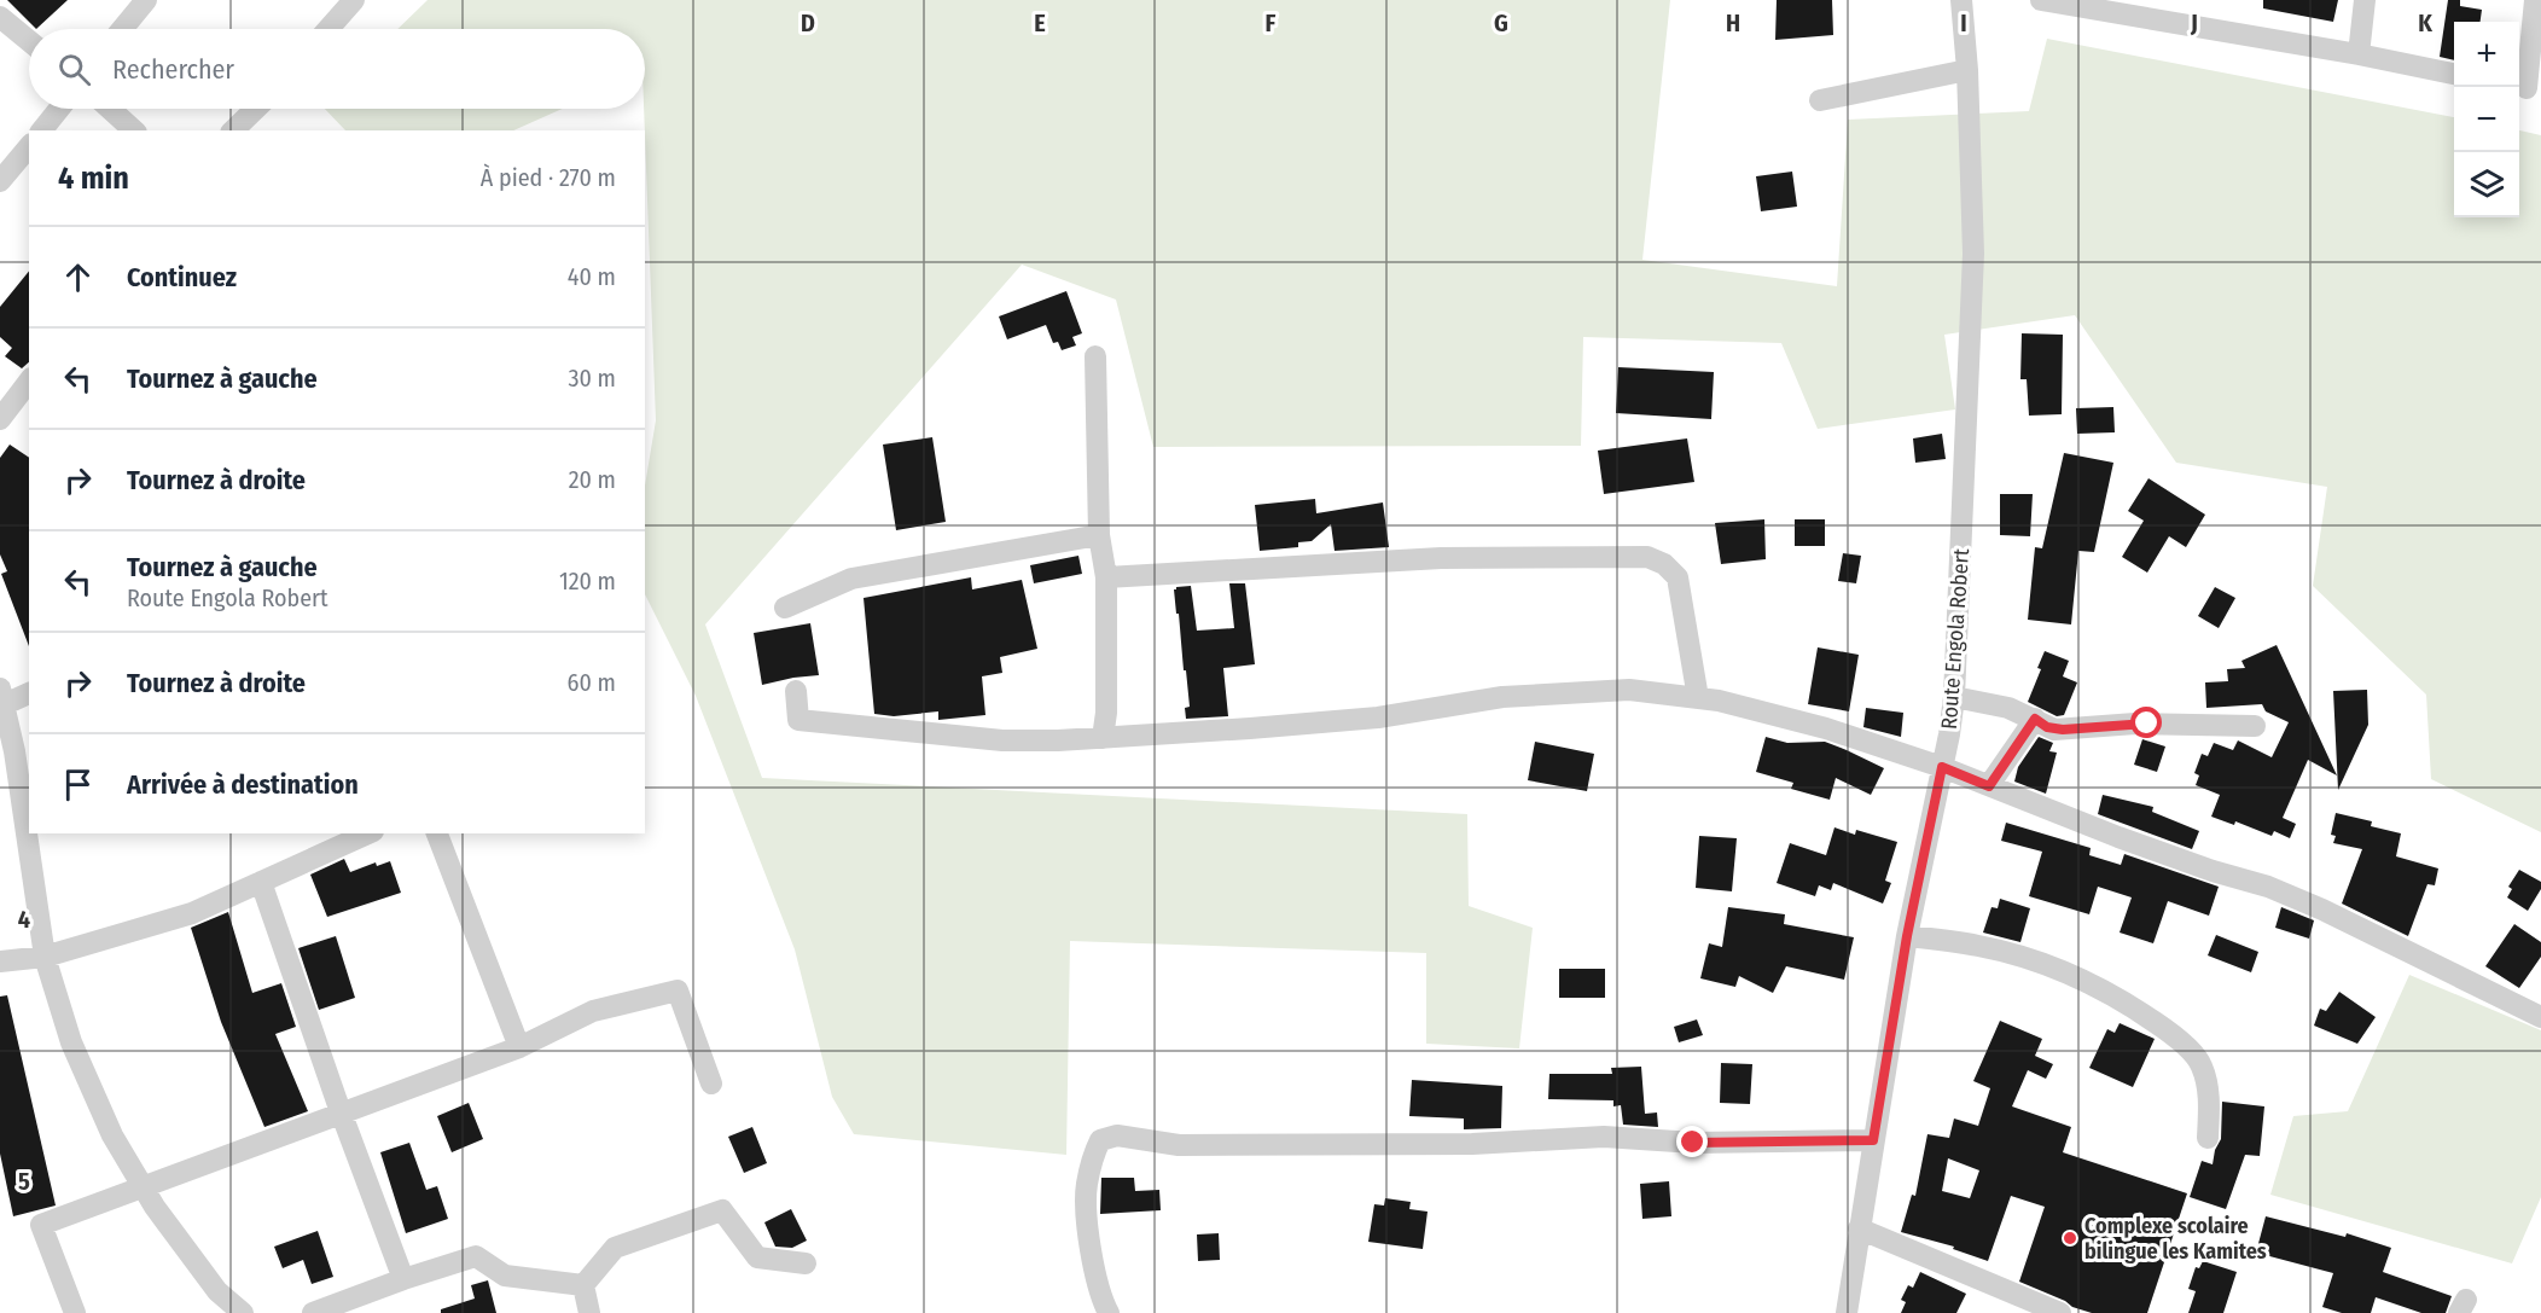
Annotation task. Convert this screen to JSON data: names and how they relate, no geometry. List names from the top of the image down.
{
  "streets": {
    "street": ["Route Engola Robert"]
  },
  "places": ["Complexe scolaire bilingue les Kamites"],
  "page": {
    "map_buttons": ["+", "−"],
    "search": "Rechercher",
    "heading": ["4 min", "À pied · 270 m"],
    "list": [
      ["Continuez", "40 m"],
      ["Tournez à gauche", "30 m"],
      ["Tournez à droite", "20 m"],
      ["Tournez à gauche", "Route Engola Robert", "120 m"],
      ["Tournez à droite", "60 m"],
      "Arrivée à destination"
    ]
  },
  "grid": {
    "columns": [
      "D",
      "E",
      "F",
      "G",
      "H",
      "I",
      "J",
      "K"
    ],
    "rows": ["4", "5"]
  }
}
